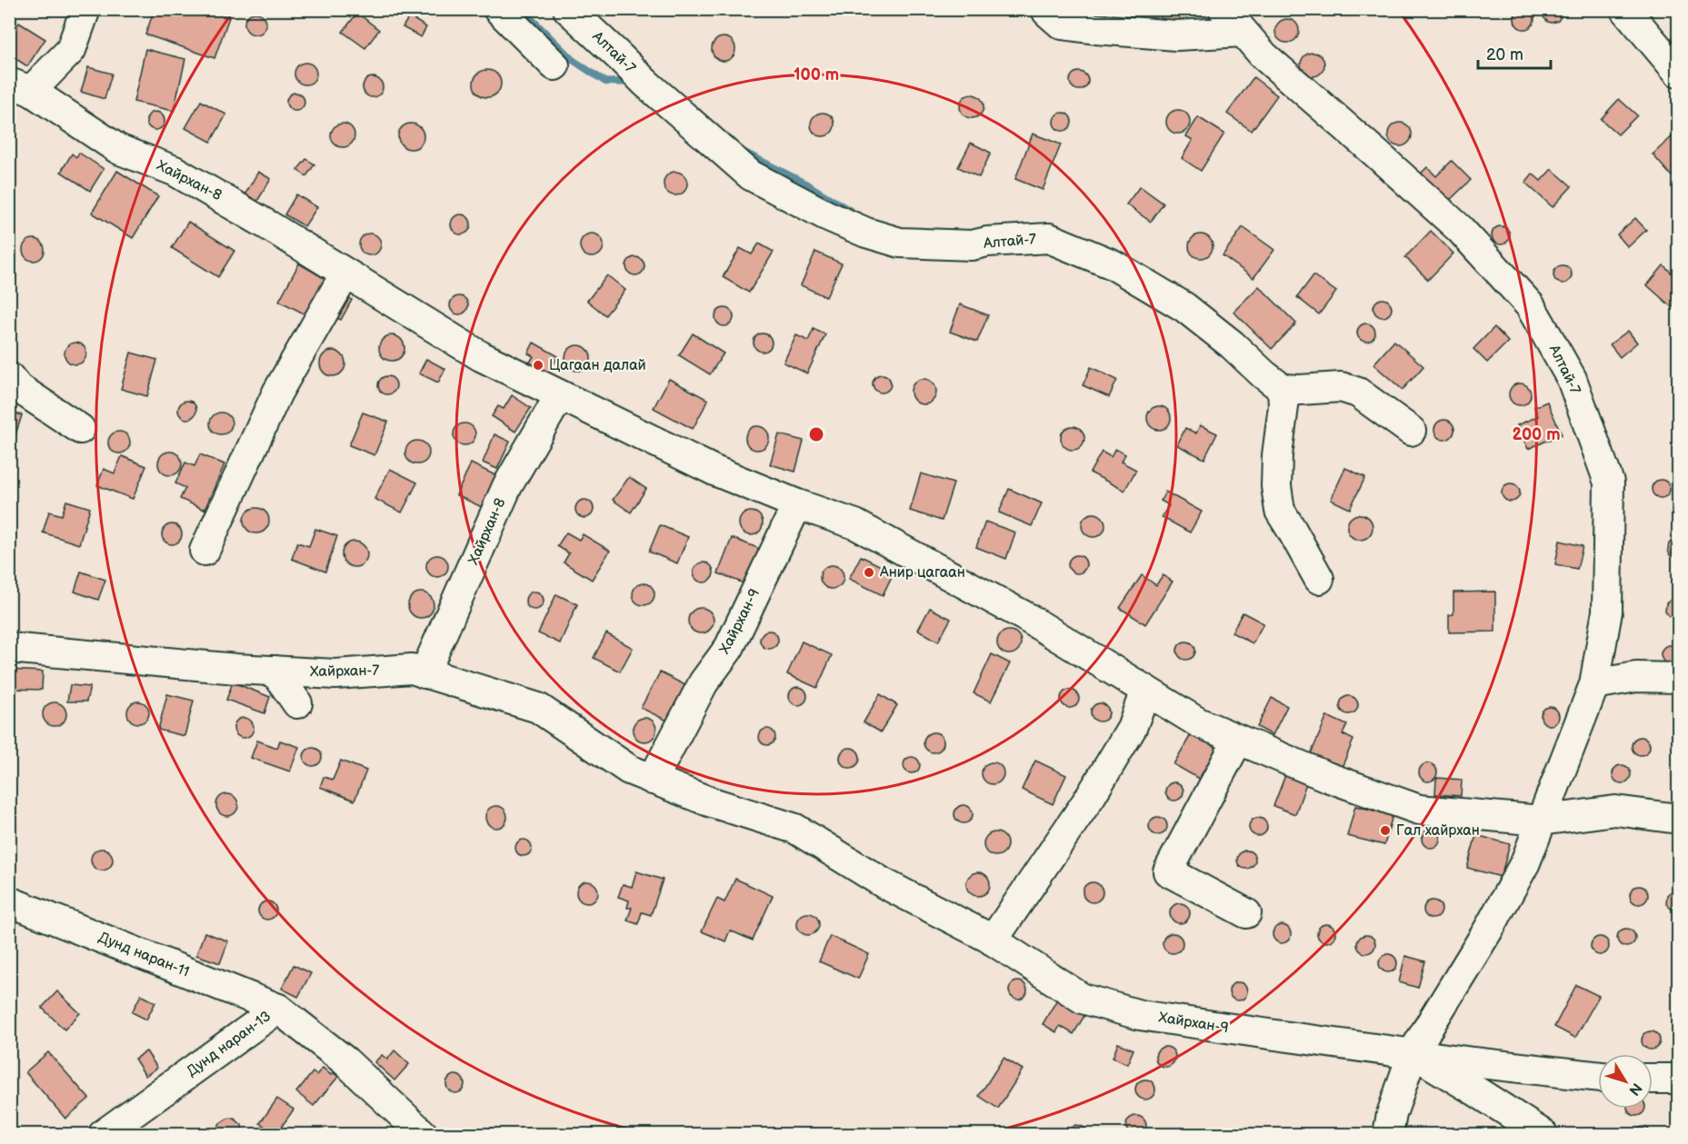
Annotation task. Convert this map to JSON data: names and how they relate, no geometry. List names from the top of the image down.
{
  "streets": {
    "street": [
      "Алтай-7",
      "Хайрхан-8",
      "Хайрхан-9",
      "Хайрхан-7",
      "Дунд наран-11",
      "Дунд наран-13"
    ]
  },
  "crossings": [
    ["Хайрхан-8", "Хайрхан-9"],
    ["Хайрхан-8", "Хайрхан-7"],
    ["Хайрхан-9", "Хайрхан-7"],
    ["Дунд наран-11", "Дунд наран-13"]
  ],
  "places": ["Цагаан далай", "Анир цагаан", "Гал хайрхан"],
  "scale_bar": "20 m",
  "north": "bottom right",
  "rings": ["100 m", "200 m"]
}
